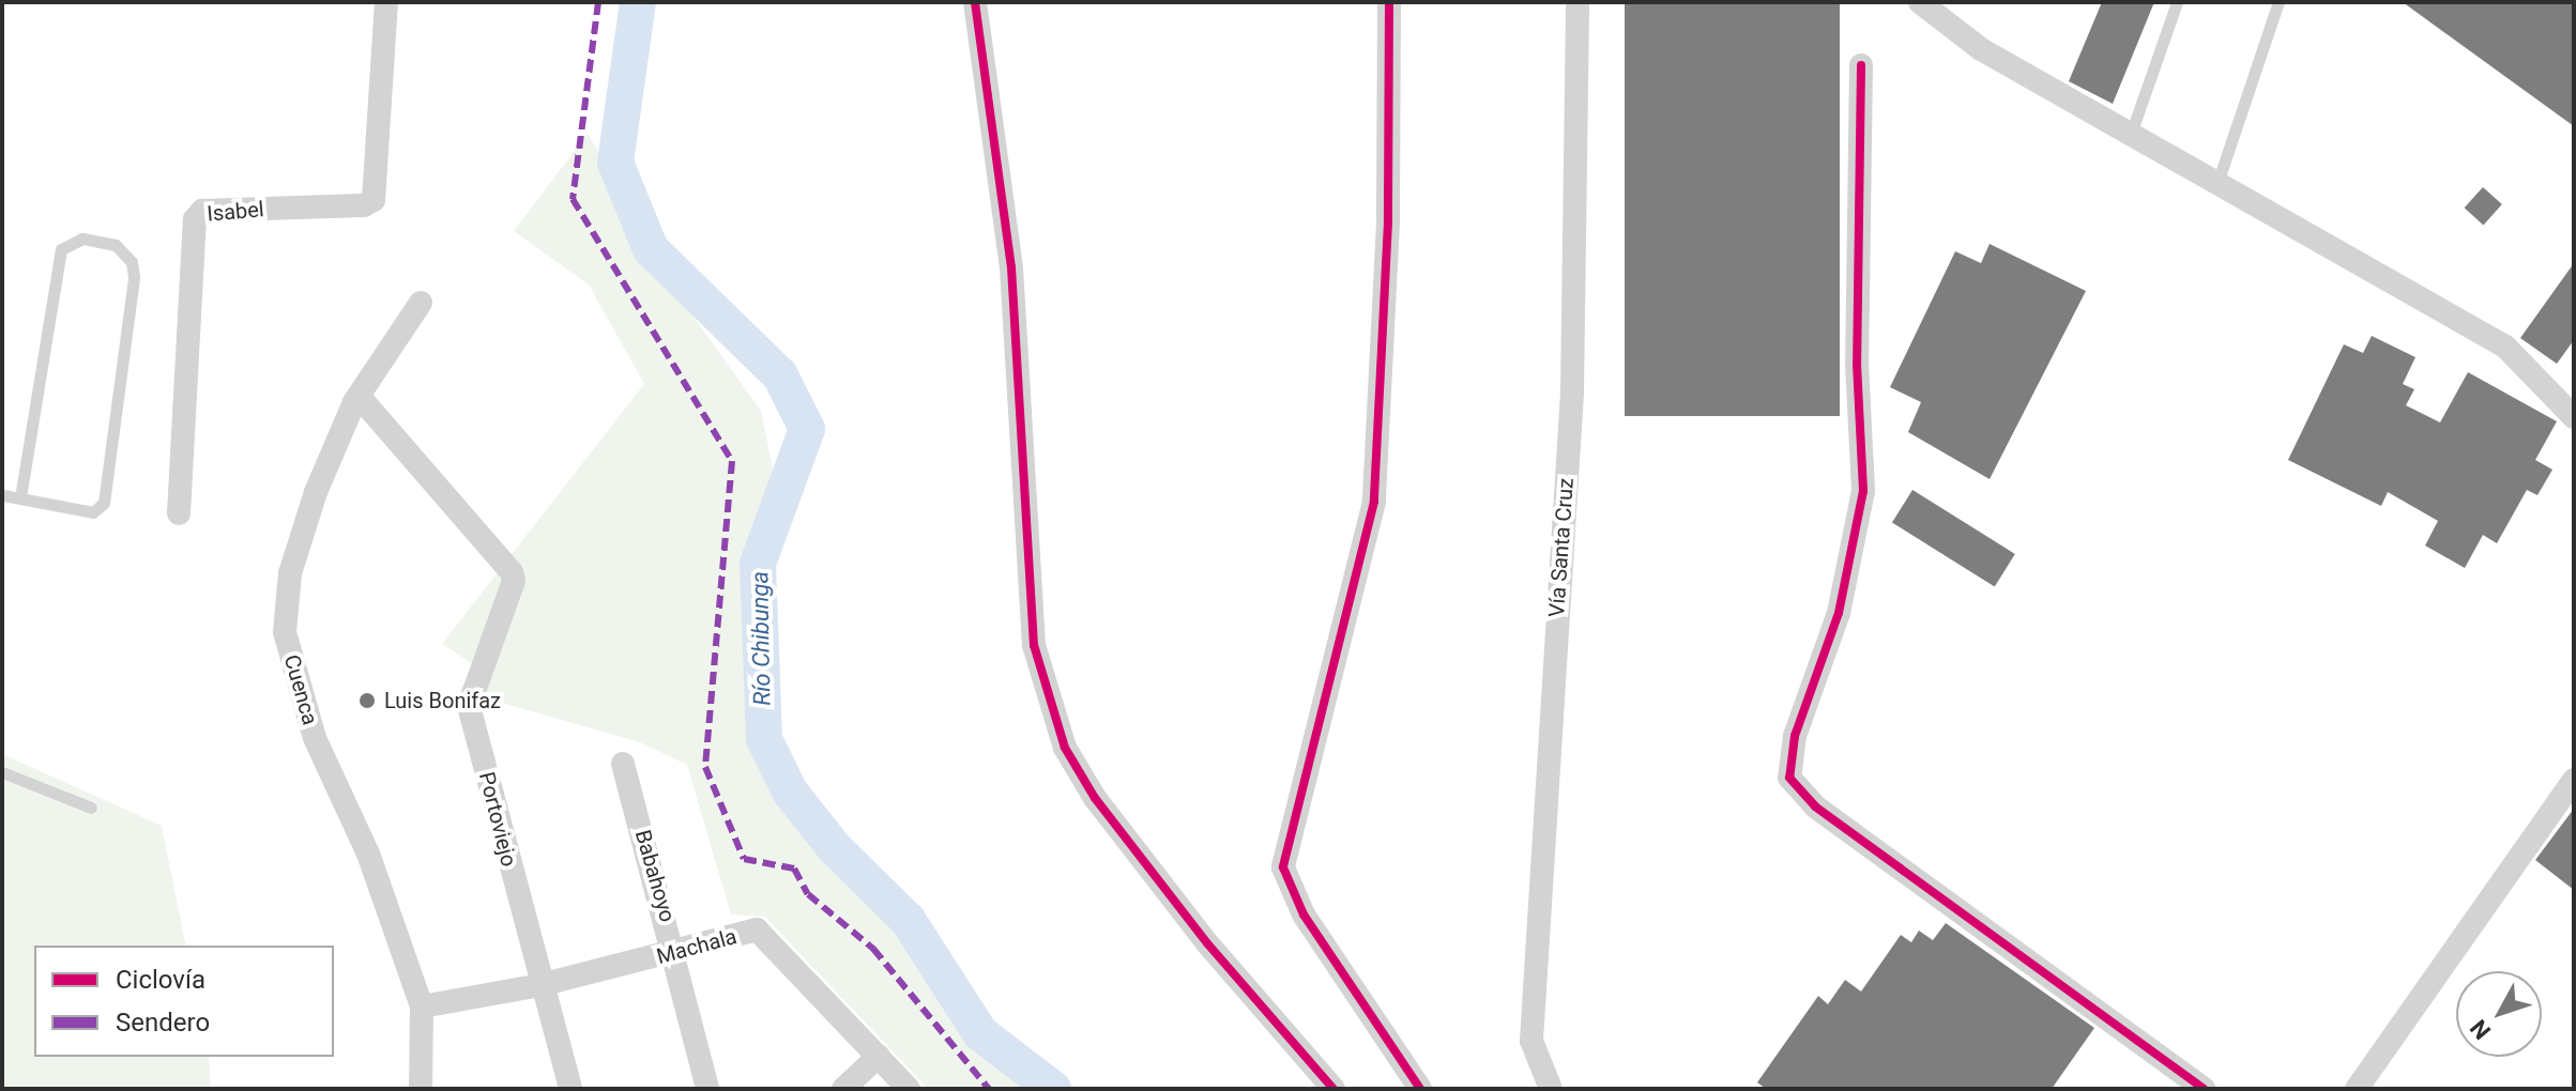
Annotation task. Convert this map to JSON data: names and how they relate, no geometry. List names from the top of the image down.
{
  "streets": {
    "street": [
      "Isabel",
      "Vía Santa Cruz",
      "Cuenca",
      "Portoviejo",
      "Babahoyo",
      "Machala"
    ]
  },
  "crossings": [
    ["Cuenca", "Portoviejo"],
    ["Cuenca", "Machala"],
    ["Portoviejo", "Machala"],
    ["Babahoyo", "Machala"]
  ],
  "water": ["Río Chibunga"],
  "places": ["Luis Bonifaz"],
  "legend": ["Ciclovía", "Sendero"],
  "north": "bottom left"
}
